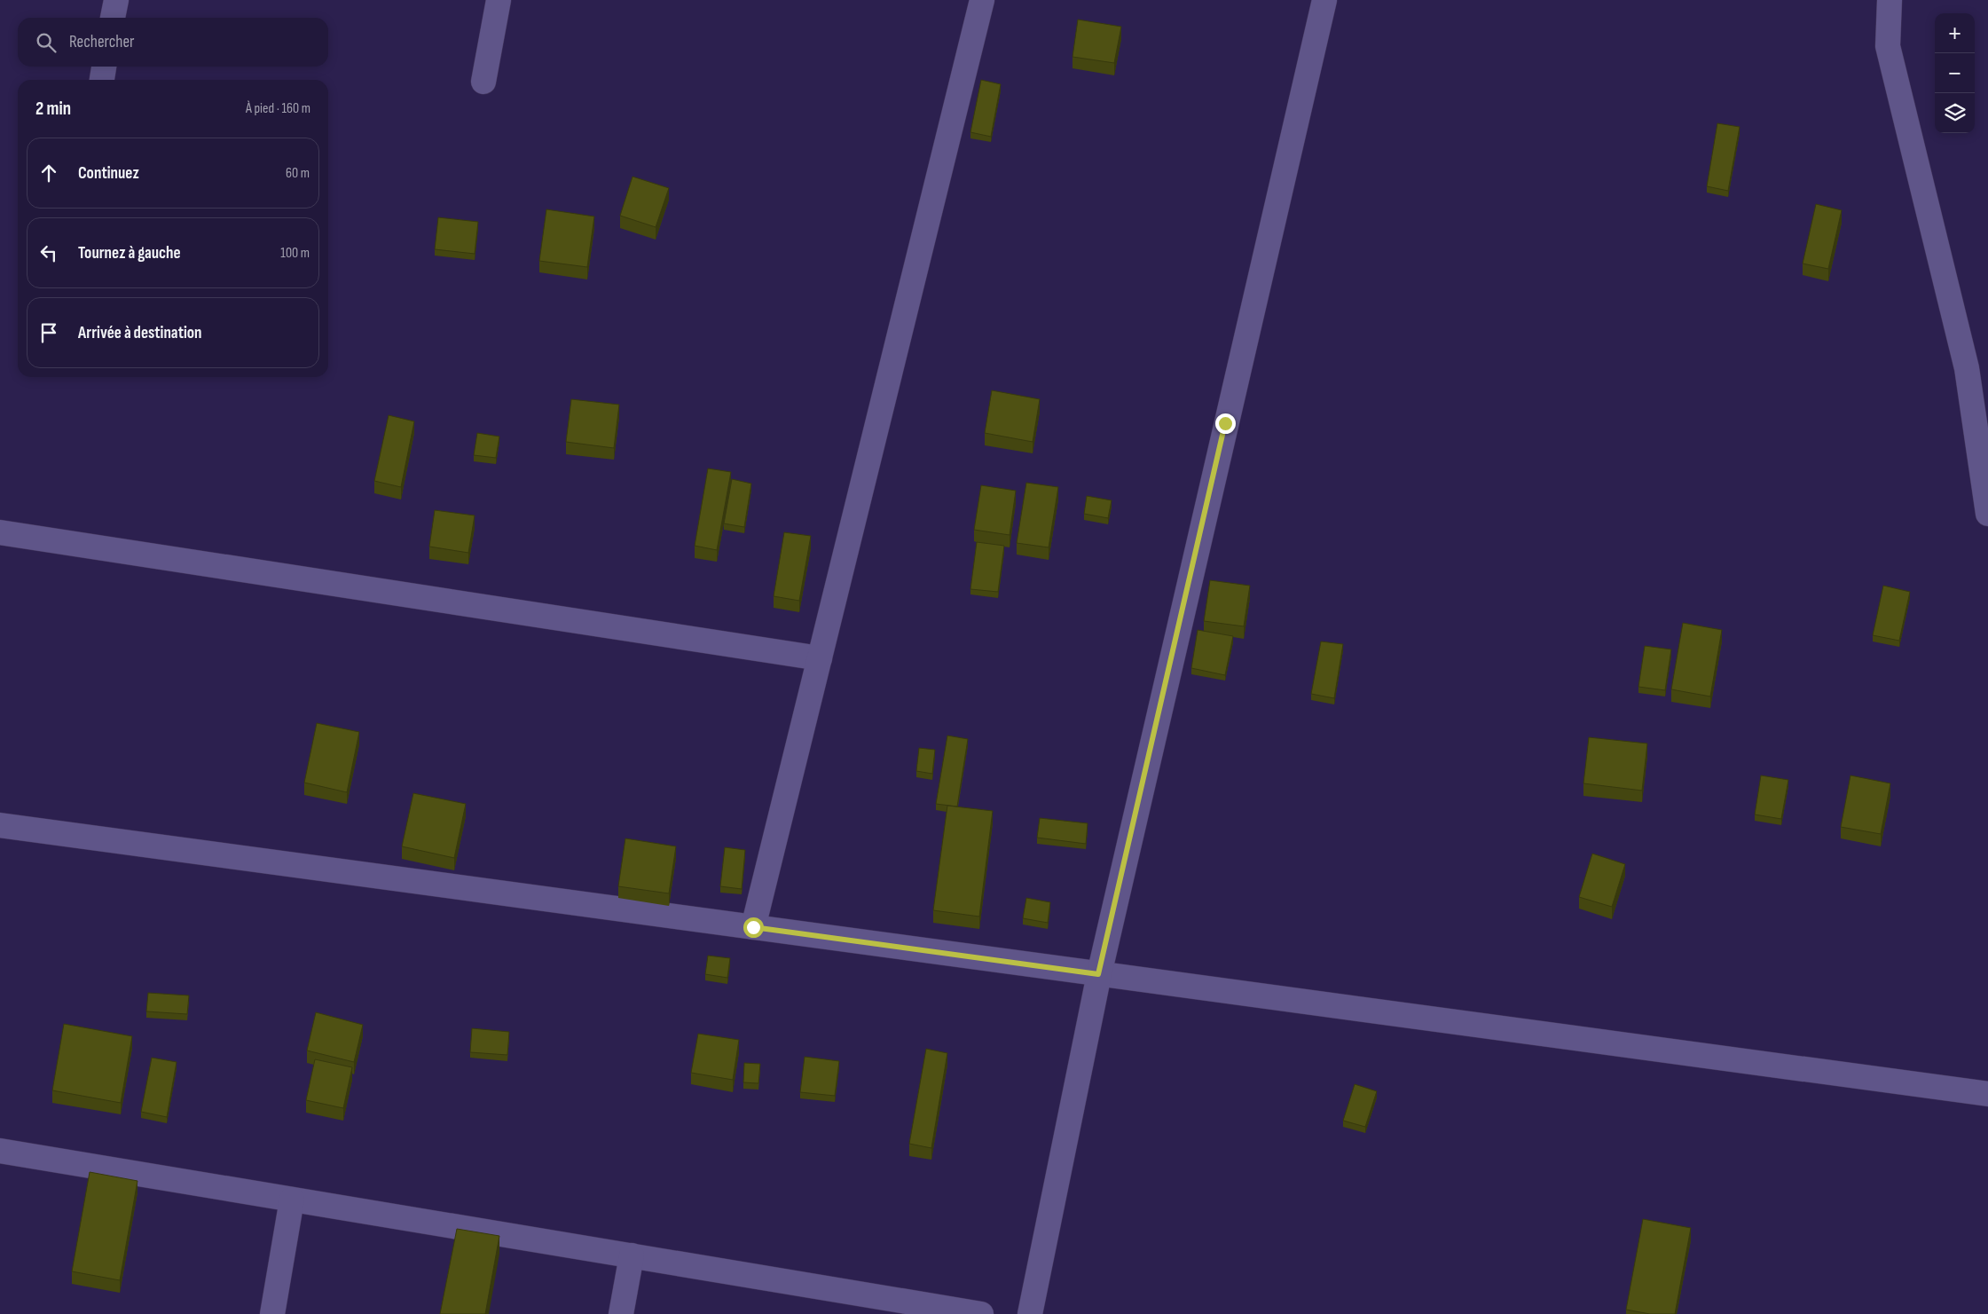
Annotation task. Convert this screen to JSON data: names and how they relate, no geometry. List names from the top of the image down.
{
  "page": {
    "map_buttons": ["+", "−"],
    "search": "Rechercher",
    "heading": ["2 min", "À pied · 160 m"],
    "list": [
      ["Continuez", "60 m"],
      ["Tournez à gauche", "100 m"],
      "Arrivée à destination"
    ]
  }
}
